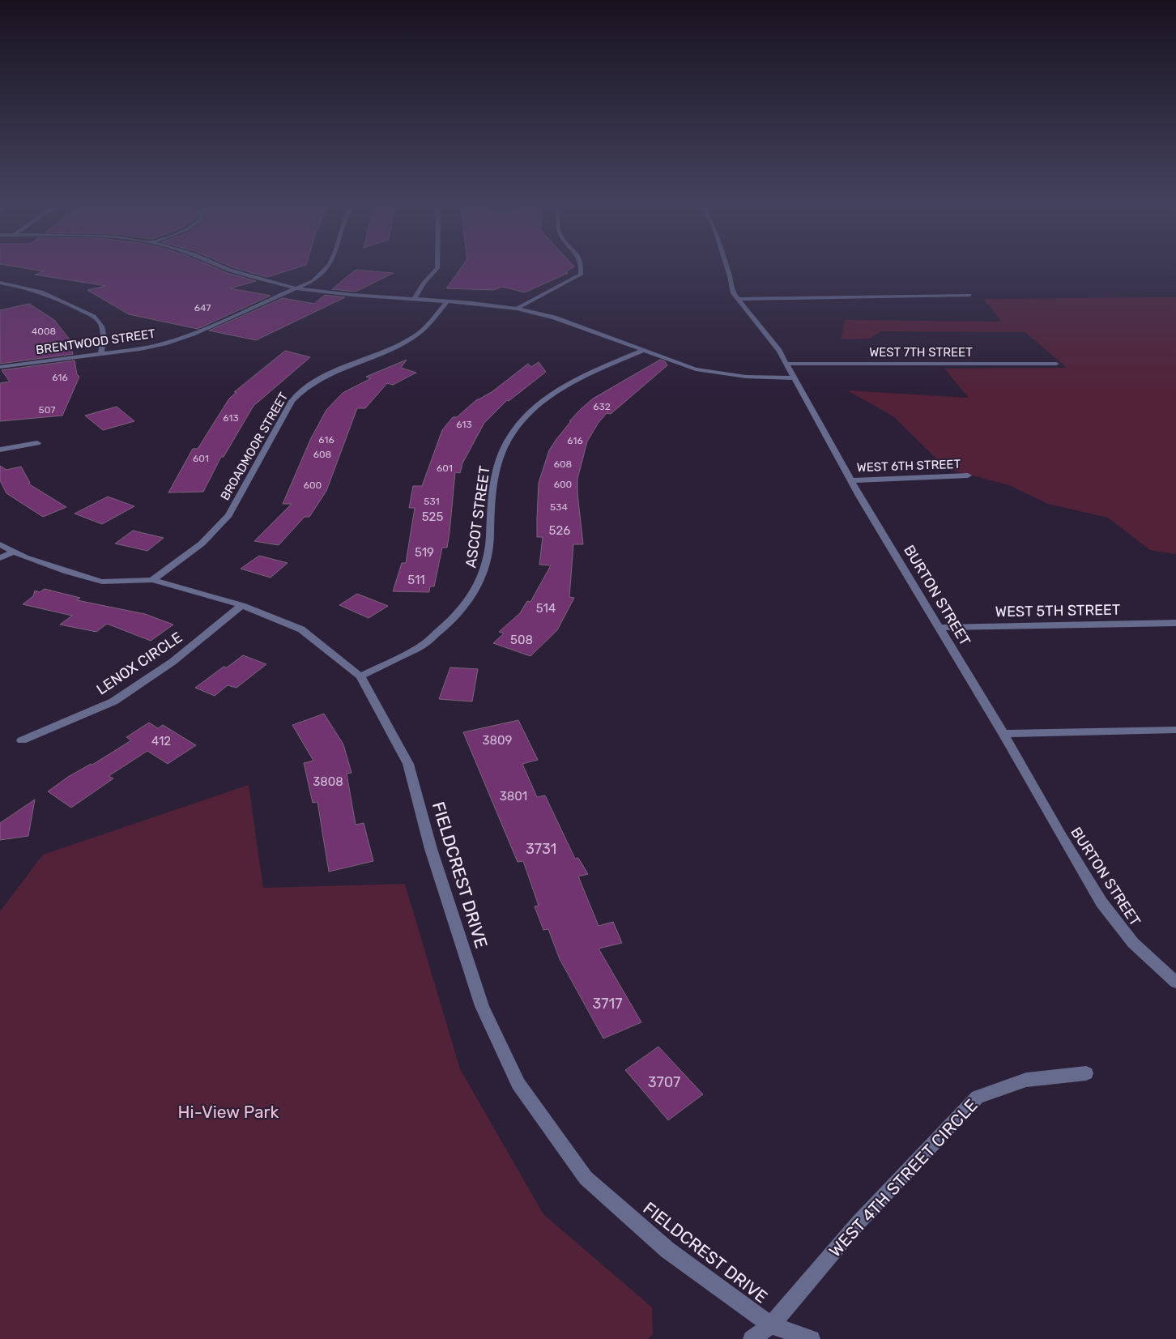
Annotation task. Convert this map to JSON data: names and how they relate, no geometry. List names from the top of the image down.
{
  "streets": {
    "street": [
      "BRENTWOOD STREET",
      "WEST 7TH STREET",
      "BROADMOOR STREET",
      "WEST 6TH STREET",
      "ASCOT STREET",
      "BURTON STREET",
      "WEST 5TH STREET",
      "LENOX CIRCLE",
      "FIELDCREST DRIVE",
      "WEST 4TH STREET CIRCLE"
    ]
  },
  "crossings": [
    ["WEST 7TH STREET", "BURTON STREET"],
    ["BROADMOOR STREET", "FIELDCREST DRIVE"],
    ["WEST 6TH STREET", "BURTON STREET"],
    ["ASCOT STREET", "FIELDCREST DRIVE"],
    ["BURTON STREET", "WEST 5TH STREET"],
    ["LENOX CIRCLE", "FIELDCREST DRIVE"],
    ["FIELDCREST DRIVE", "WEST 4TH STREET CIRCLE"]
  ],
  "parks": ["Hi-View Park"],
  "house_numbers": [
    "647",
    "4008",
    "616",
    "632",
    "507",
    "613",
    "613",
    "616",
    "616",
    "608",
    "601",
    "608",
    "601",
    "600",
    "600",
    "531",
    "534",
    "525",
    "526",
    "519",
    "511",
    "514",
    "508",
    "3809",
    "412",
    "3808",
    "3801",
    "3731",
    "3717",
    "3707"
  ]
}
